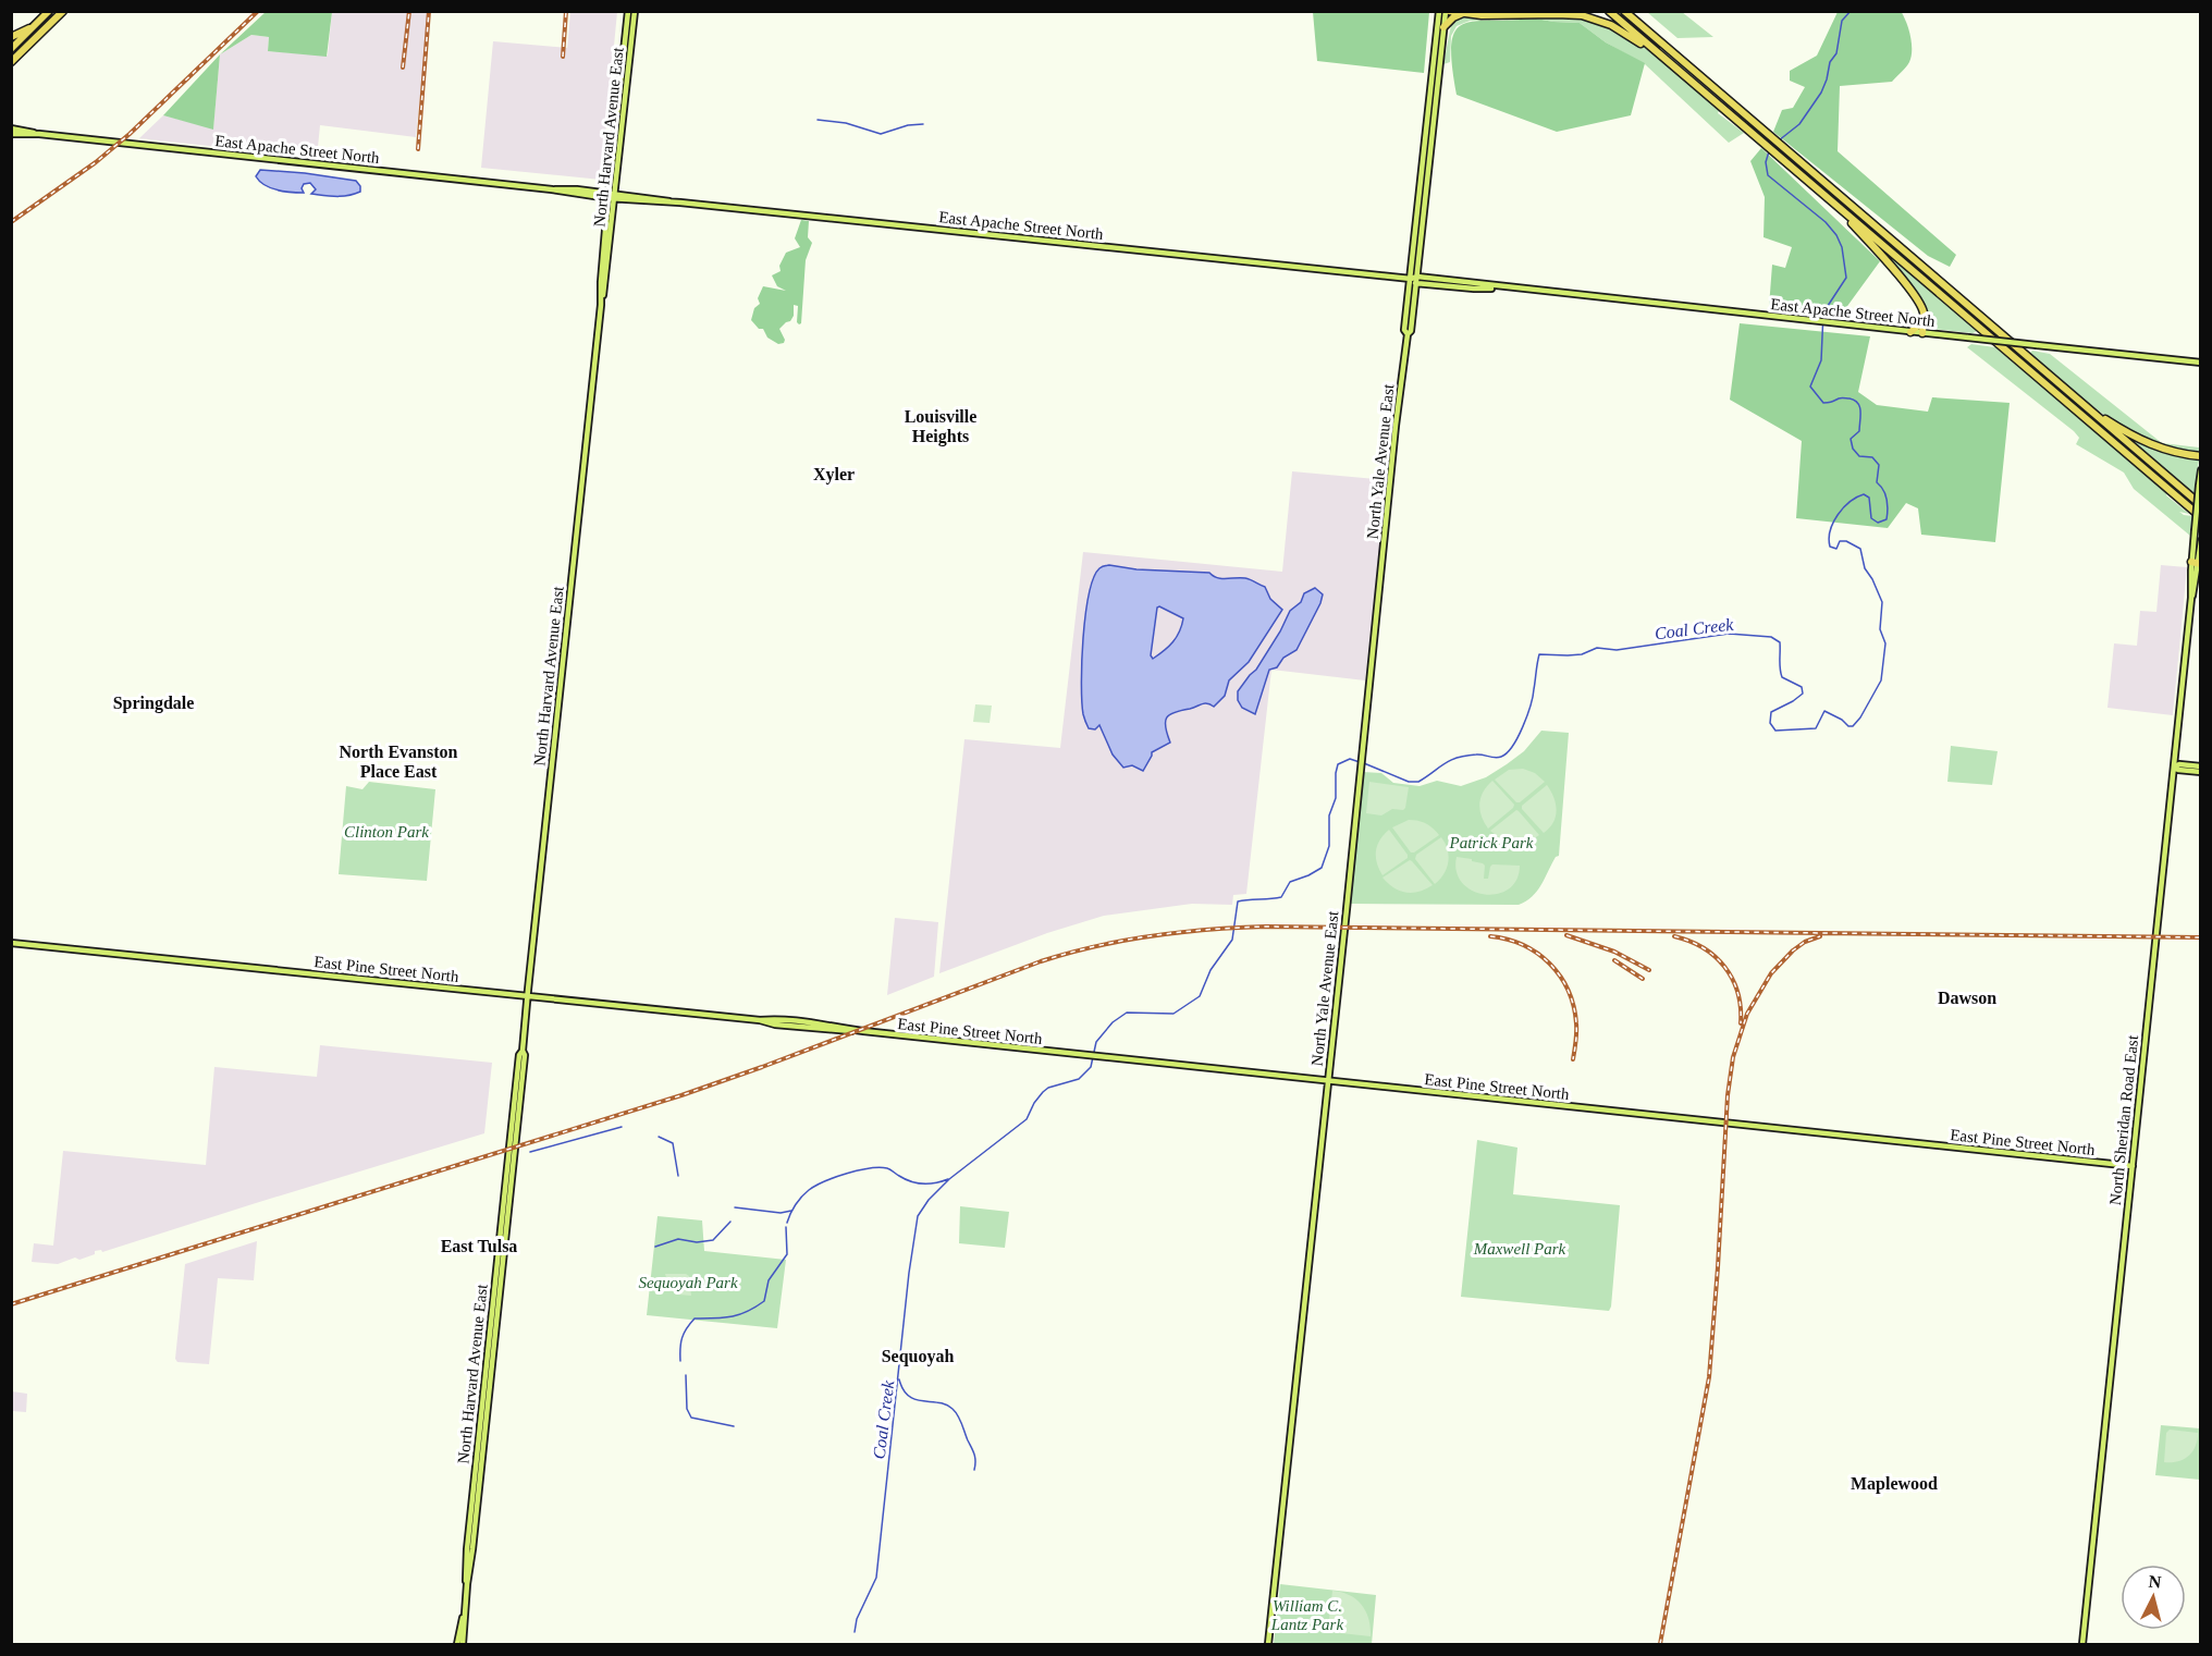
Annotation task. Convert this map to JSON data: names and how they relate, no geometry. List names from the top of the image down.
{
  "streets": {
    "main road": [
      "North Harvard Avenue East",
      "East Apache Street North",
      "North Yale Avenue East",
      "East Pine Street North",
      "North Sheridan Road East"
    ]
  },
  "crossings": [
    ["North Harvard Avenue East", "East Apache Street North"],
    ["North Harvard Avenue East", "East Pine Street North"],
    ["East Apache Street North", "North Yale Avenue East"],
    ["North Yale Avenue East", "East Pine Street North"],
    ["East Pine Street North", "North Sheridan Road East"]
  ],
  "districts": [
    "Louisville Heights",
    "Xyler",
    "Springdale",
    "North Evanston Place East",
    "Dawson",
    "East Tulsa",
    "Sequoyah",
    "Maplewood"
  ],
  "water": ["Coal Creek"],
  "parks": [
    "Clinton Park",
    "Patrick Park",
    "Maxwell Park",
    "Sequoyah Park",
    "William C. Lantz Park"
  ],
  "north": "top"
}
